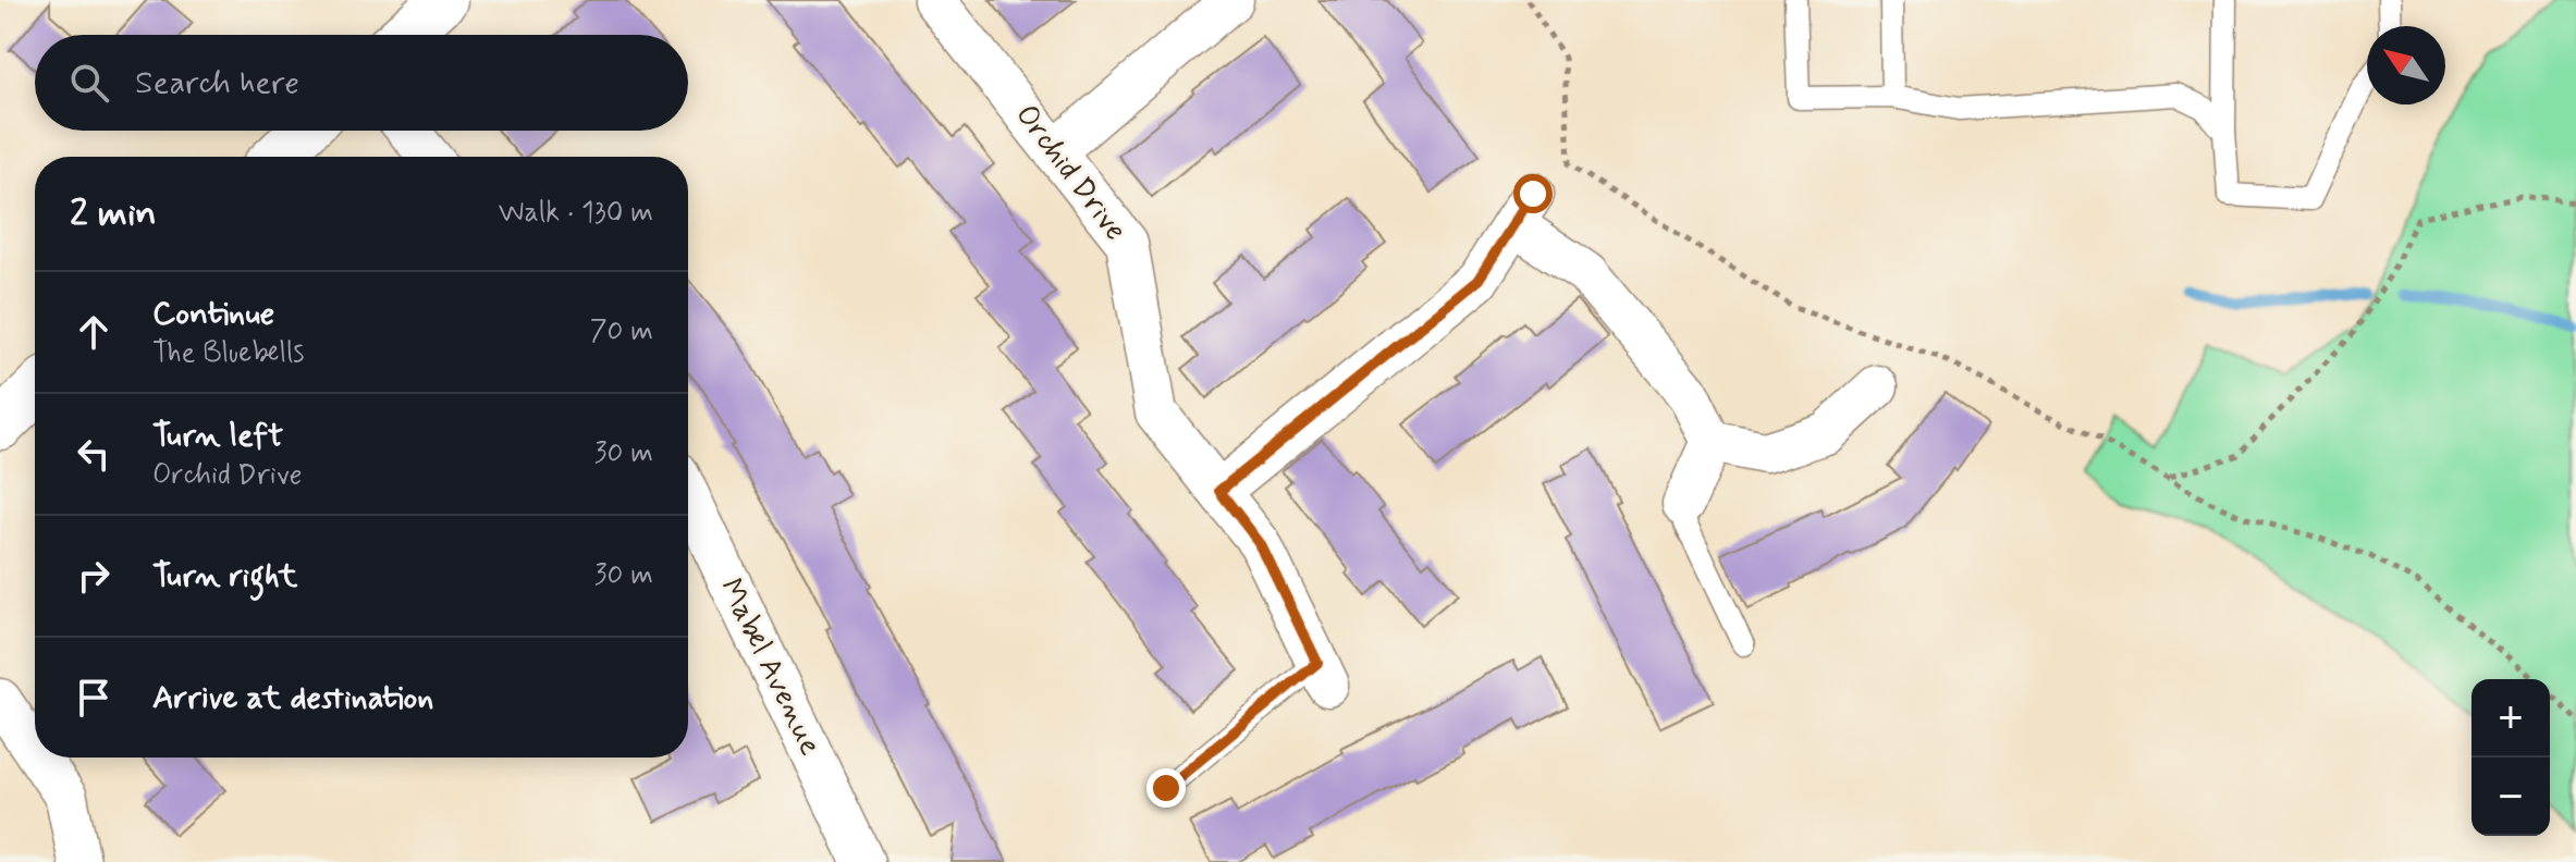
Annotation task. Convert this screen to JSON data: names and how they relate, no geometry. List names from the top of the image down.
{
  "streets": {
    "street": ["Orchid Drive", "Mabel Avenue"]
  },
  "north": "top left",
  "page": {
    "search": "Search here",
    "heading": ["2 min", "Walk · 130 m"],
    "list": [
      ["Continue", "The Bluebells", "70 m"],
      ["Turn left", "Orchid Drive", "30 m"],
      ["Turn right", "30 m"],
      "Arrive at destination"
    ],
    "map_buttons": ["+", "−"]
  }
}
